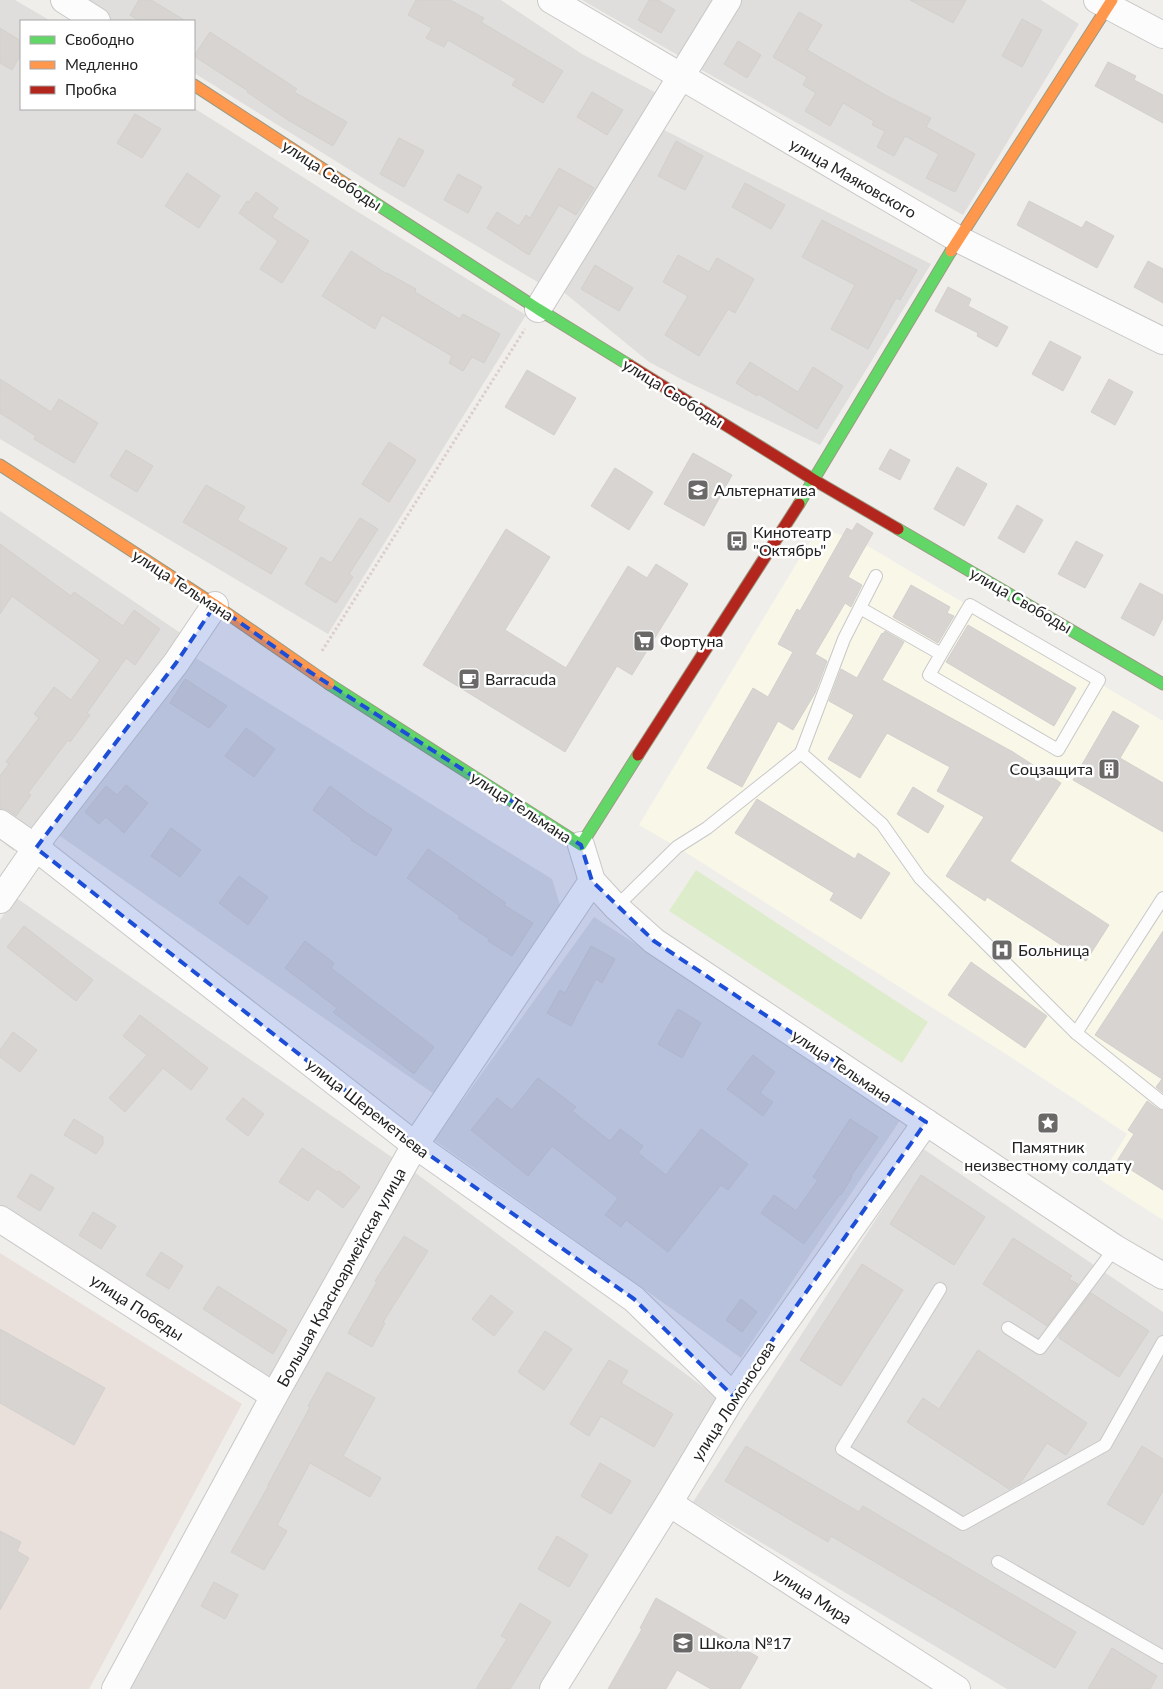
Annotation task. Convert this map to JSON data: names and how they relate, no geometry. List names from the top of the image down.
{
  "streets": {
    "street": [
      "улица Свободы",
      "улица Маяковского",
      "улица Тельмана",
      "улица Шереметьева",
      "Большая Красноармейская улица",
      "улица Победы",
      "улица Ломоносова",
      "улица Мира"
    ]
  },
  "crossings": [
    ["улица Тельмана", "Большая Красноармейская улица"],
    ["улица Тельмана", "улица Ломоносова"],
    ["улица Шереметьева", "Большая Красноармейская улица"],
    ["улица Шереметьева", "улица Ломоносова"],
    ["Большая Красноармейская улица", "улица Победы"],
    ["улица Ломоносова", "улица Мира"]
  ],
  "places": {
    "school or university": ["Альтернатива", "Школа №17"],
    "bus stop": ["Кинотеатр \"Октябрь\""],
    "supermarket": ["Фортуна"],
    "cafe": ["Barracuda"],
    "building": ["Соцзащита"],
    "hospital": ["Больница"],
    "place": ["Памятник неизвестному солдату"]
  },
  "legend": ["Свободно", "Медленно", "Пробка"]
}
